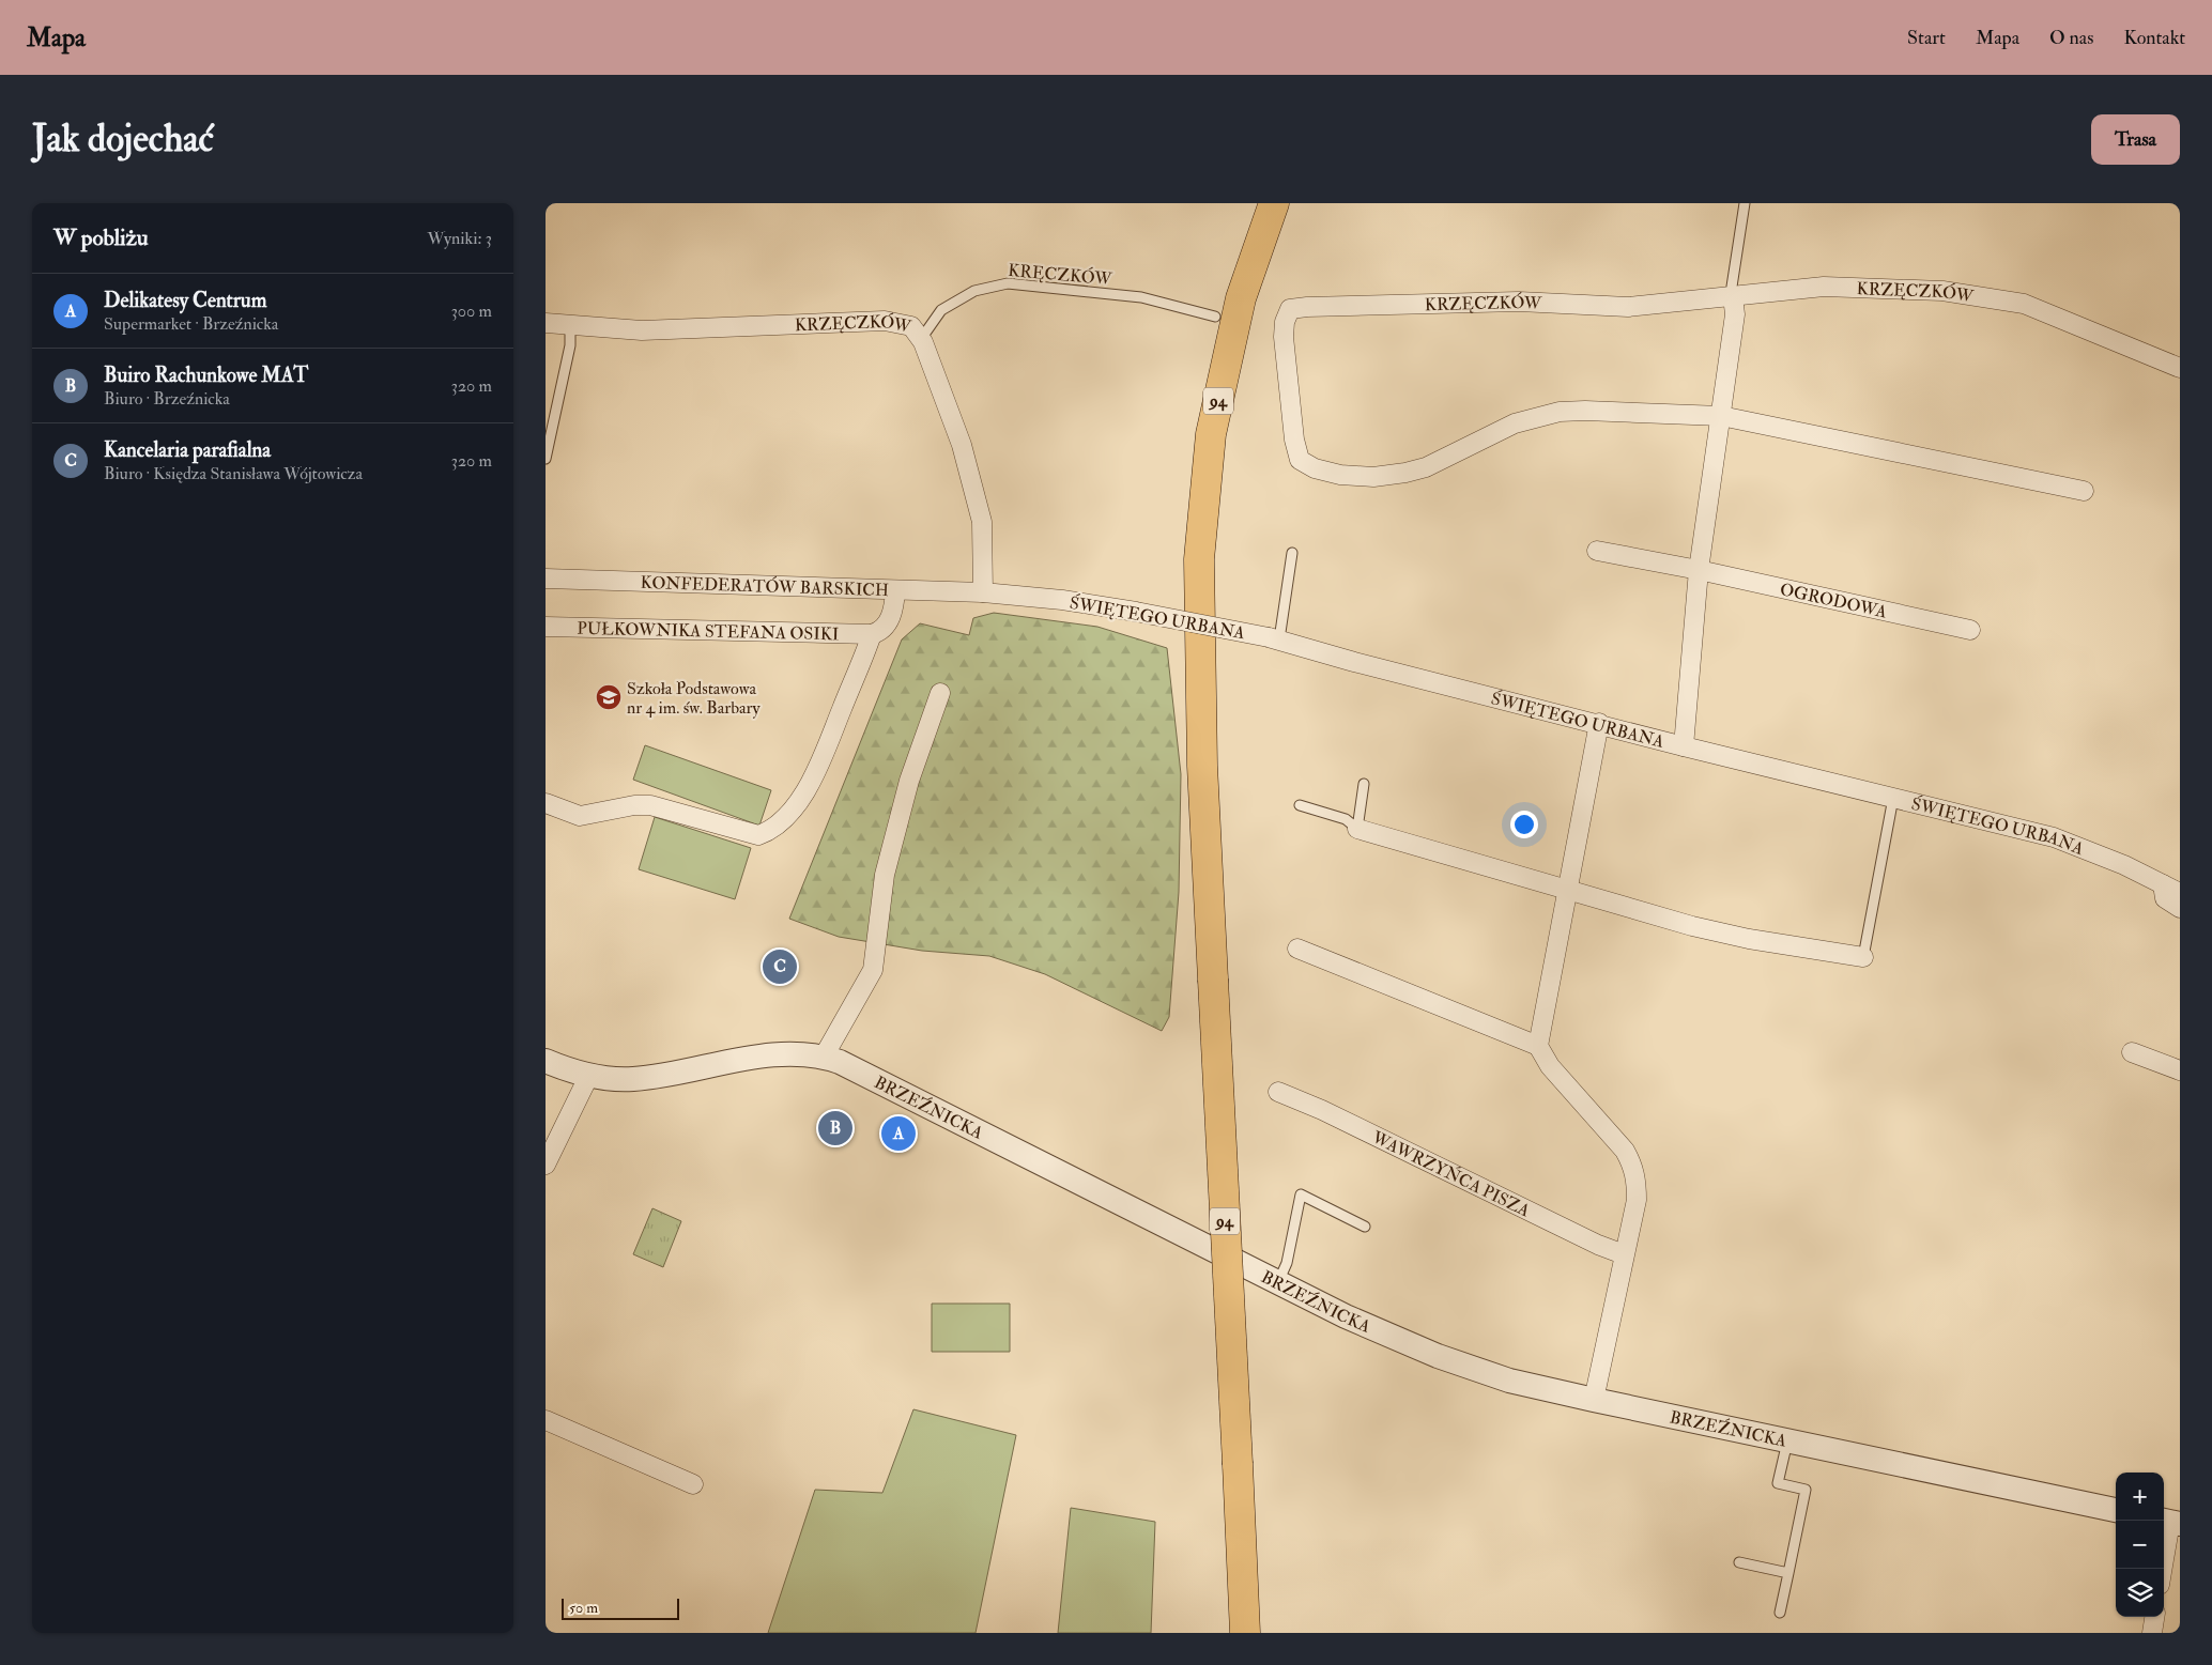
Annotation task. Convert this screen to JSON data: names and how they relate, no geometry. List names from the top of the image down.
{
  "streets": {
    "main road": ["94"],
    "street": [
      "KRZĘCZKÓW",
      "KONFEDERATÓW BARSKICH",
      "OGRODOWA",
      "ŚWIĘTEGO URBANA",
      "PUŁKOWNIKA STEFANA OSIKI",
      "BRZEŹNICKA",
      "WAWRZYŃCA PISZA"
    ],
    "lane": ["KRĘCZKÓW"]
  },
  "crossings": [
    ["KRĘCZKÓW", "KRZĘCZKÓW"],
    ["KRZĘCZKÓW", "KONFEDERATÓW BARSKICH"],
    ["KRZĘCZKÓW", "ŚWIĘTEGO URBANA"],
    ["KONFEDERATÓW BARSKICH", "ŚWIĘTEGO URBANA"]
  ],
  "places": {
    "school or university": ["Szkoła Podstawowa nr 4 im. św. Barbary"]
  },
  "scale_bar": "50 m",
  "page": {
    "header": "Mapa",
    "nav": [
      "Start",
      "Mapa",
      "O nas",
      "Kontakt"
    ],
    "buttons": "Trasa",
    "title": "Jak dojechać",
    "heading": ["W pobliżu", "Wyniki: 3"],
    "list": [
      {
        "mark": "A",
        "name": "Delikatesy Centrum",
        "note": "Supermarket · Brzeźnicka",
        "value": "300 m"
      },
      {
        "mark": "B",
        "name": "Buiro Rachunkowe MAT",
        "note": "Biuro · Brzeźnicka",
        "value": "320 m"
      },
      {
        "mark": "C",
        "name": "Kancelaria parafialna",
        "note": "Biuro · Księdza Stanisława Wójtowicza",
        "value": "320 m"
      }
    ],
    "pins": ["C", "B", "A"],
    "map_buttons": ["+", "−"],
    "scale": "50 m"
  }
}
